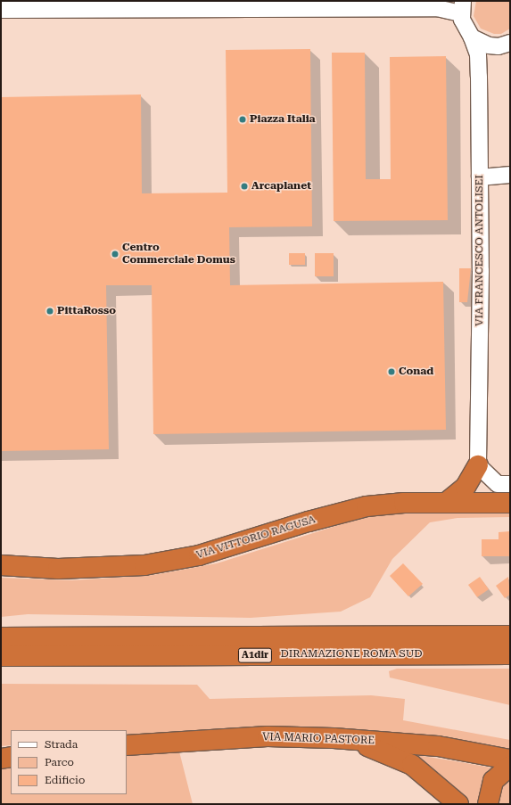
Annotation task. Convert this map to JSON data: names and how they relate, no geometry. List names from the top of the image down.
{
  "streets": {
    "highway": [
      "VIA VITTORIO RAGUSA",
      "DIRAMAZIONE ROMA SUD",
      "A1dir",
      "VIA MARIO PASTORE"
    ],
    "street": ["VIA FRANCESCO ANTOLISEI"]
  },
  "places": [
    "Piazza Italia",
    "Arcaplanet",
    "Centro Commerciale Domus",
    "PittaRosso",
    "Conad"
  ],
  "legend": ["Strada", "Parco", "Edificio"]
}
